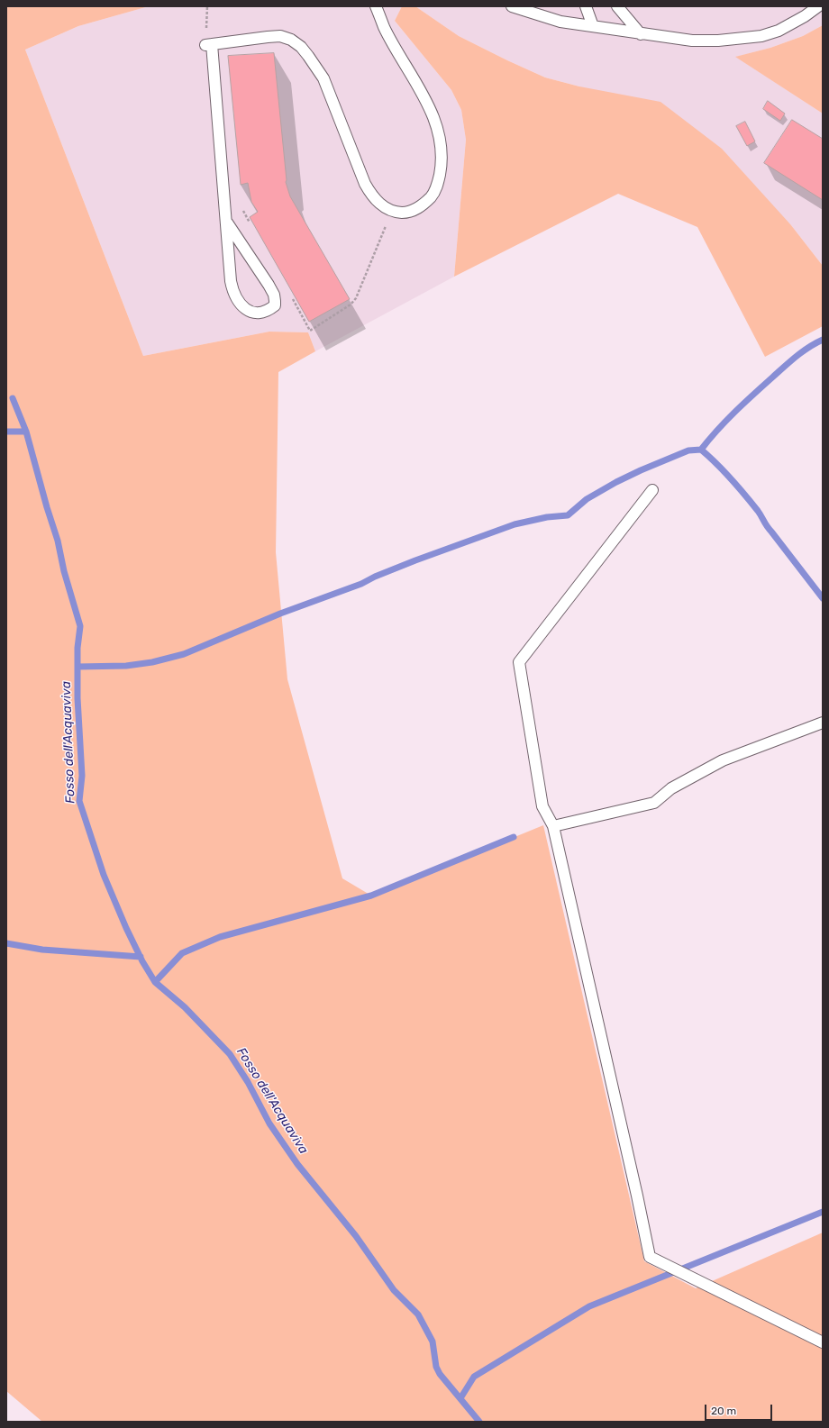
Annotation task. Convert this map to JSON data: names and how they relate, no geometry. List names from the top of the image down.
{
  "water": ["Fosso dell'Acquaviva"],
  "scale_bar": "20 m"
}
